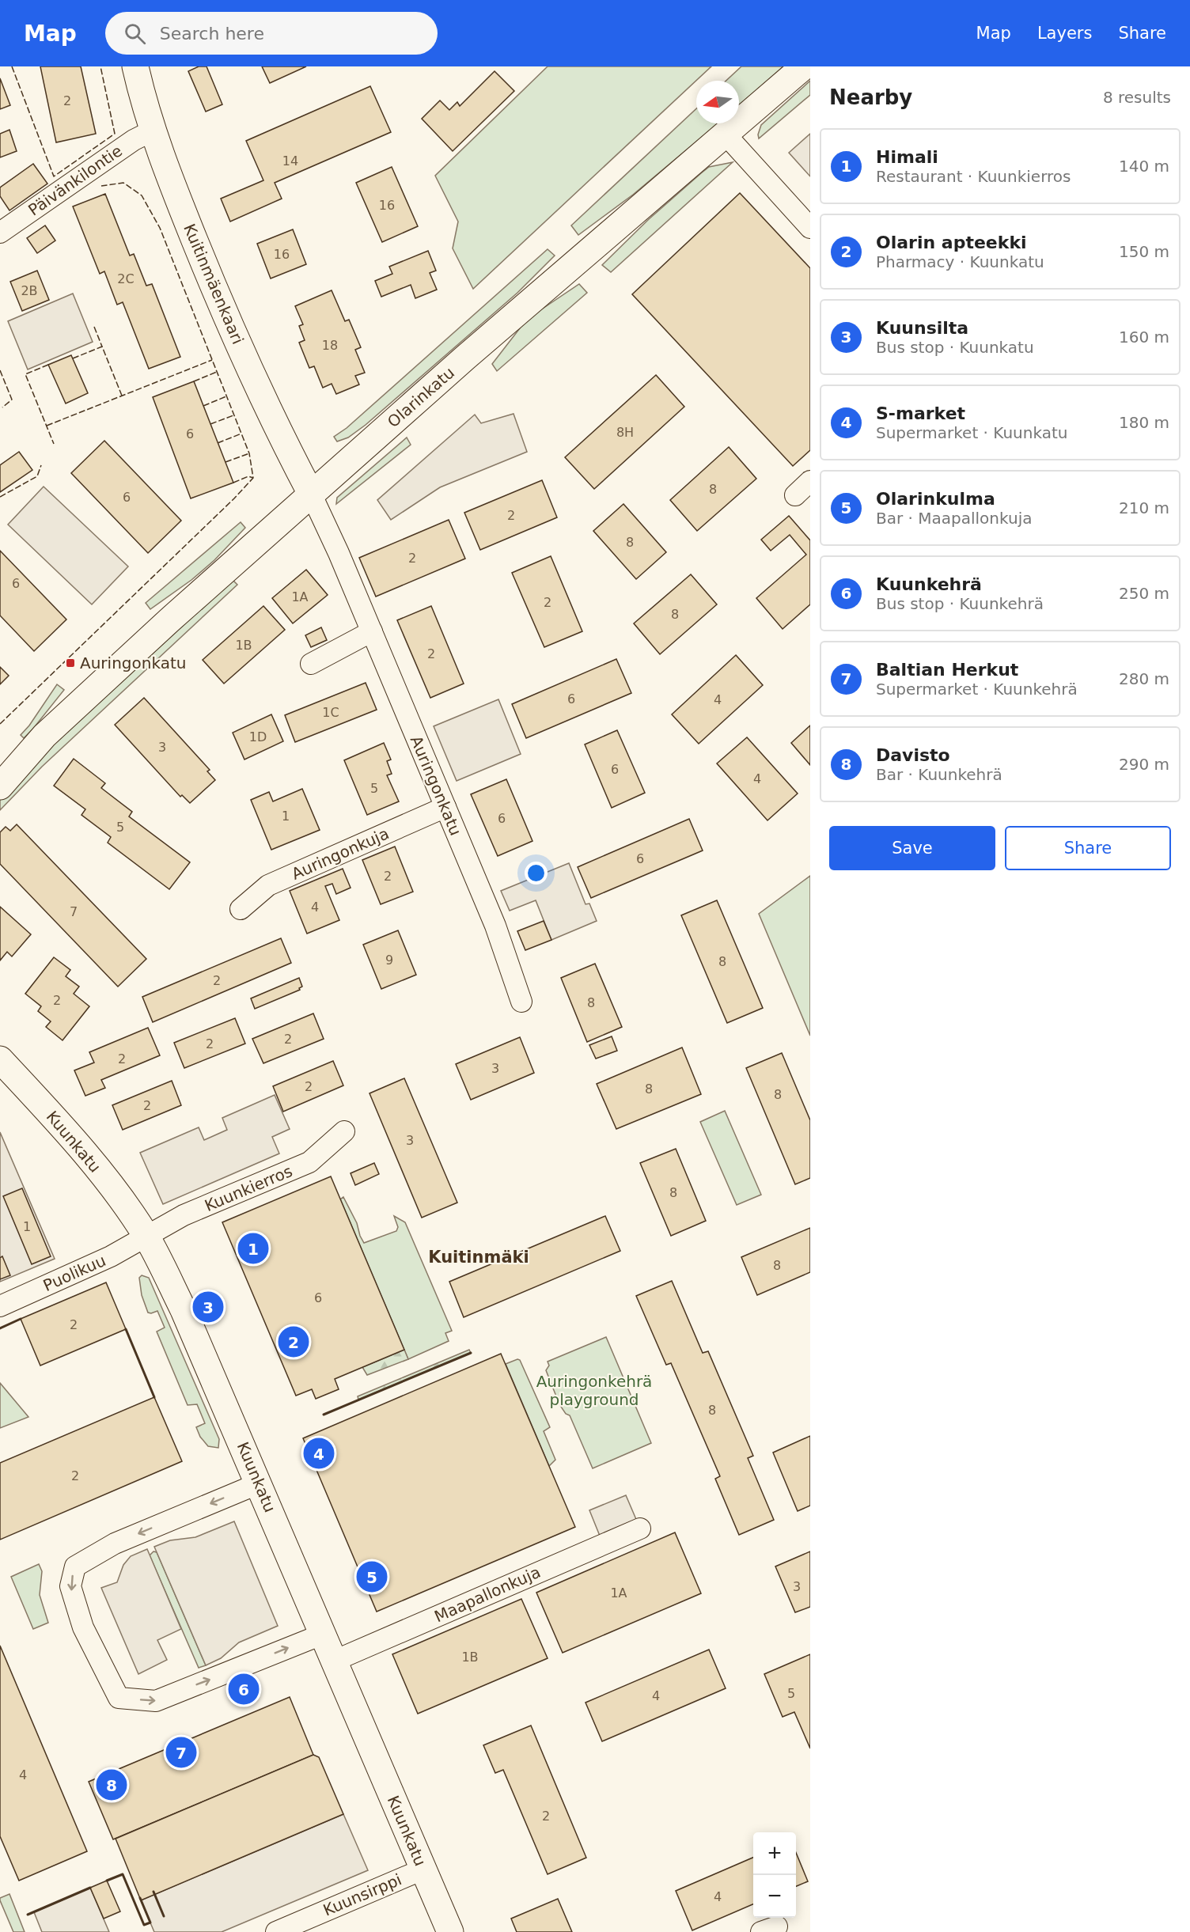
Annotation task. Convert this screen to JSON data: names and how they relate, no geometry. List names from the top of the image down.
{
  "streets": {
    "main road": ["Kuitinmäenkaari", "Olarinkatu", "Kuunkatu"],
    "street": [
      "Päivänkilontie",
      "Auringonkatu",
      "Auringonkuja",
      "Kuunkierros",
      "Puolikuu",
      "Maapallonkuja",
      "Kuunsirppi"
    ]
  },
  "crossings": [
    ["Päivänkilontie", "Kuitinmäenkaari"],
    ["Kuitinmäenkaari", "Olarinkatu"],
    ["Kuitinmäenkaari", "Auringonkatu"],
    ["Olarinkatu", "Auringonkatu"],
    ["Auringonkatu", "Auringonkuja"],
    ["Kuunkatu", "Kuunkierros"],
    ["Kuunkatu", "Puolikuu"],
    ["Kuunkatu", "Maapallonkuja"],
    ["Kuunkatu", "Kuunsirppi"],
    ["Kuunkierros", "Puolikuu"]
  ],
  "districts": ["Kuitinmäki"],
  "parks": ["Auringonkehrä playground"],
  "places": {
    "transit": ["Auringonkatu"]
  },
  "house_numbers": [
    "2",
    "14",
    "16",
    "16",
    "2C",
    "2B",
    "18",
    "8H",
    "6",
    "8",
    "6",
    "2",
    "8",
    "2",
    "6",
    "1A",
    "2",
    "8",
    "1B",
    "2",
    "6",
    "4",
    "1C",
    "1D",
    "3",
    "6",
    "4",
    "5",
    "1",
    "6",
    "5",
    "6",
    "2",
    "4",
    "7",
    "9",
    "8",
    "2",
    "2",
    "8",
    "2",
    "2",
    "2",
    "3",
    "2",
    "8",
    "8",
    "2",
    "3",
    "8",
    "1",
    "8",
    "6",
    "2",
    "8",
    "2",
    "3",
    "1A",
    "1B",
    "5",
    "4",
    "4",
    "2",
    "4"
  ],
  "north": "left",
  "page": {
    "header": "Map",
    "search": "Search here",
    "nav": ["Map", "Layers", "Share"],
    "heading": ["Nearby", "8 results"],
    "list": [
      {
        "mark": "1",
        "name": "Himali",
        "note": "Restaurant · Kuunkierros",
        "value": "140 m"
      },
      {
        "mark": "2",
        "name": "Olarin apteekki",
        "note": "Pharmacy · Kuunkatu",
        "value": "150 m"
      },
      {
        "mark": "3",
        "name": "Kuunsilta",
        "note": "Bus stop · Kuunkatu",
        "value": "160 m"
      },
      {
        "mark": "4",
        "name": "S-market",
        "note": "Supermarket · Kuunkatu",
        "value": "180 m"
      },
      {
        "mark": "5",
        "name": "Olarinkulma",
        "note": "Bar · Maapallonkuja",
        "value": "210 m"
      },
      {
        "mark": "6",
        "name": "Kuunkehrä",
        "note": "Bus stop · Kuunkehrä",
        "value": "250 m"
      },
      {
        "mark": "7",
        "name": "Baltian Herkut",
        "note": "Supermarket · Kuunkehrä",
        "value": "280 m"
      },
      {
        "mark": "8",
        "name": "Davisto",
        "note": "Bar · Kuunkehrä",
        "value": "290 m"
      }
    ],
    "buttons": ["Save", "Share"],
    "pins": [
      "1",
      "3",
      "2",
      "4",
      "5",
      "6",
      "7",
      "8"
    ],
    "map_buttons": ["+", "−"]
  }
}
